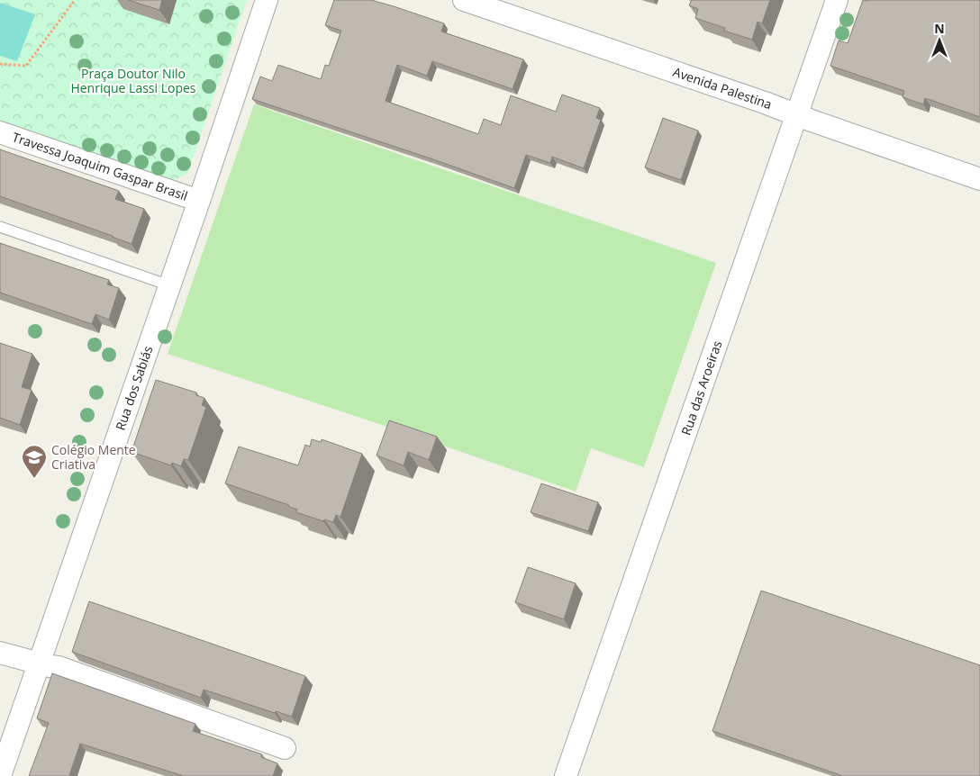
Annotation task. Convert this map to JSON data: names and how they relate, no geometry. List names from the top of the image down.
{
  "streets": {
    "street": [
      "Avenida Palestina",
      "Travessa Joaquim Gaspar Brasil",
      "Rua dos Sabiás",
      "Rua das Aroeiras"
    ]
  },
  "crossings": [
    ["Avenida Palestina", "Rua das Aroeiras"],
    ["Travessa Joaquim Gaspar Brasil", "Rua dos Sabiás"]
  ],
  "parks": ["Praça Doutor Nilo Henrique Lassi Lopes"],
  "places": {
    "school or university": ["Colégio Mente Criativa"]
  },
  "north": "top"
}
